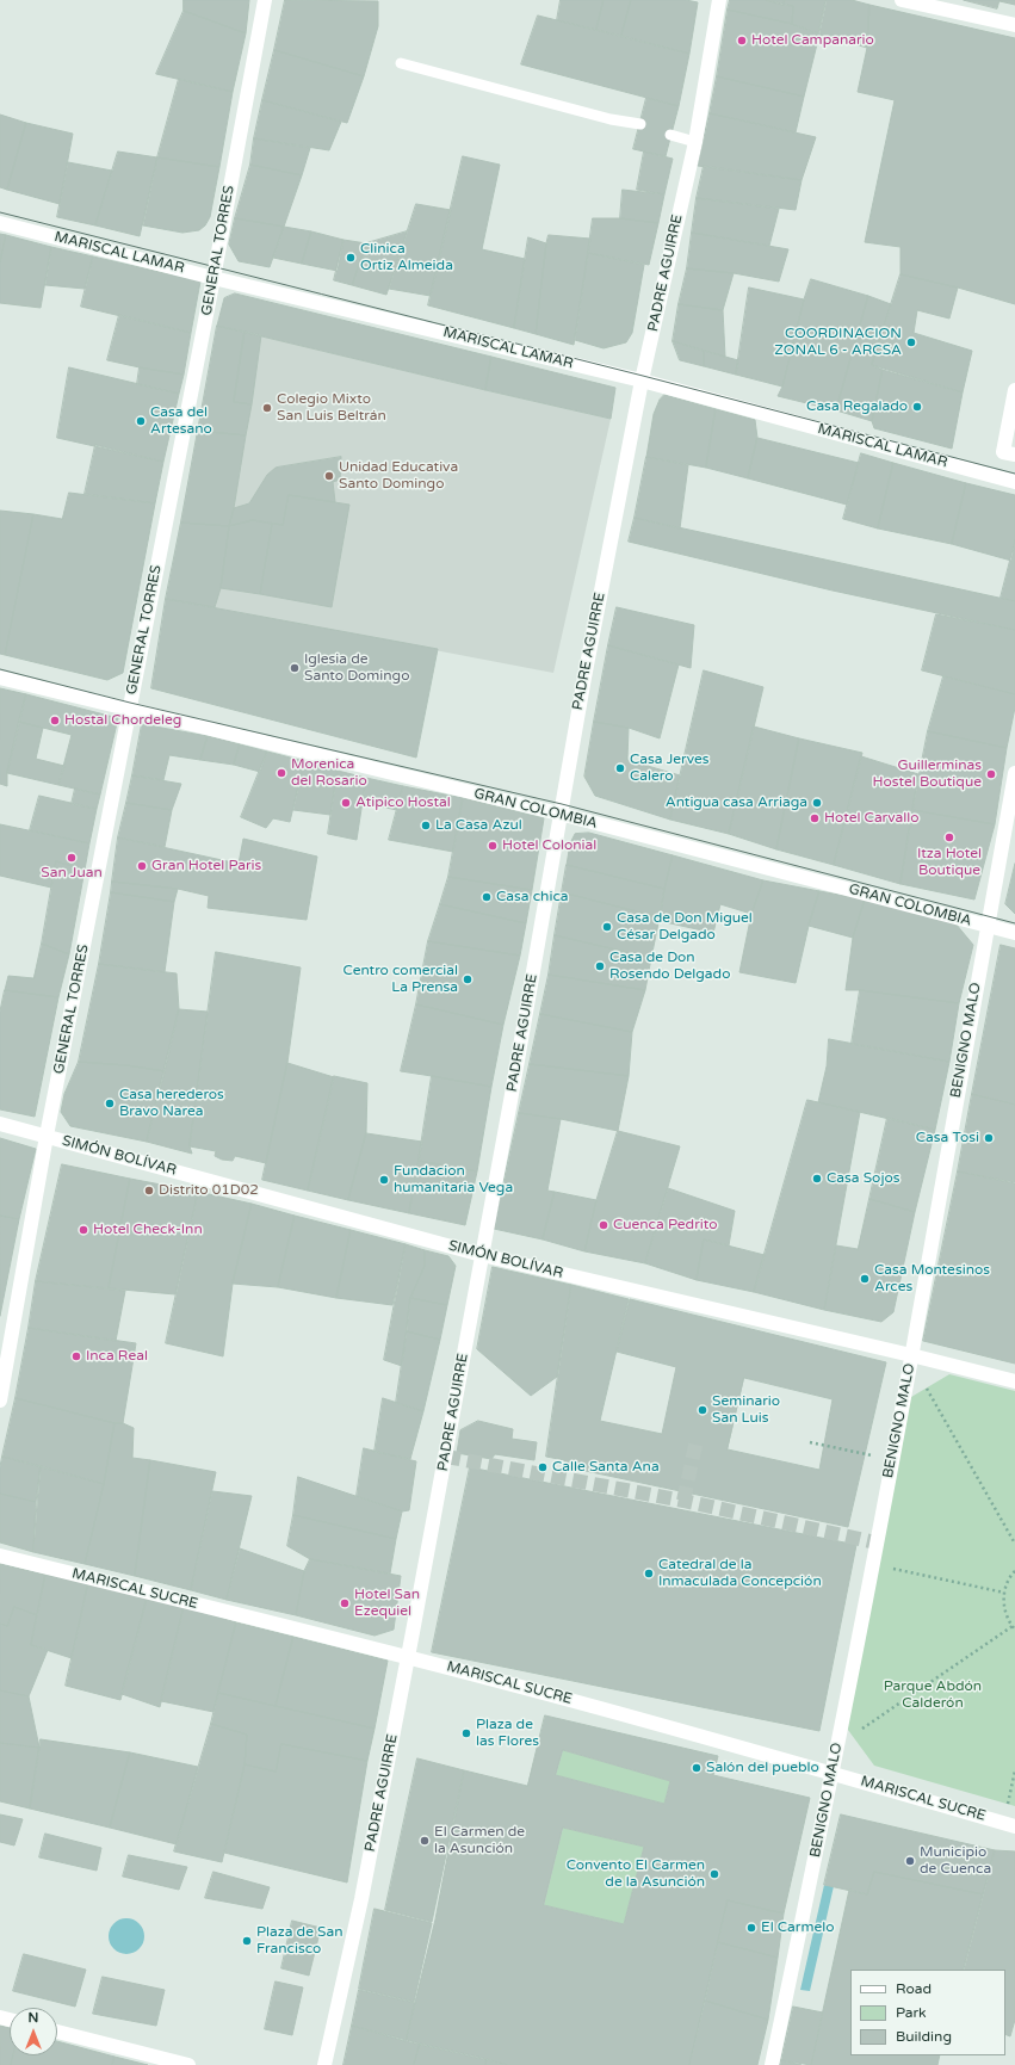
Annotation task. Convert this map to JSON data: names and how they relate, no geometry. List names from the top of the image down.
{
  "streets": {
    "street": [
      "GENERAL TORRES",
      "MARISCAL LAMAR",
      "PADRE AGUIRRE",
      "GRAN COLOMBIA",
      "BENIGNO MALO",
      "SIMÓN BOLÍVAR",
      "MARISCAL SUCRE"
    ]
  },
  "crossings": [
    ["GENERAL TORRES", "MARISCAL LAMAR"],
    ["GENERAL TORRES", "GRAN COLOMBIA"],
    ["GENERAL TORRES", "SIMÓN BOLÍVAR"],
    ["MARISCAL LAMAR", "PADRE AGUIRRE"],
    ["PADRE AGUIRRE", "GRAN COLOMBIA"],
    ["PADRE AGUIRRE", "SIMÓN BOLÍVAR"],
    ["PADRE AGUIRRE", "MARISCAL SUCRE"],
    ["GRAN COLOMBIA", "BENIGNO MALO"],
    ["BENIGNO MALO", "SIMÓN BOLÍVAR"],
    ["BENIGNO MALO", "MARISCAL SUCRE"]
  ],
  "parks": ["Parque Abdón Calderón"],
  "places": [
    "Hotel Campanario",
    "Clinica Ortiz Almeida",
    "COORDINACION ZONAL 6 - ARCSA",
    "Casa Regalado",
    "Colegio Mixto San Luis Beltrán",
    "Casa del Artesano",
    "Unidad Educativa Santo Domingo",
    "Iglesia de Santo Domingo",
    "Hostal Chordeleg",
    "Casa Jerves Calero",
    "Morenica del Rosario",
    "Guillerminas Hostel Boutique",
    "Atipico Hostal",
    "Antigua casa Arriaga",
    "Hotel Carvallo",
    "La Casa Azul",
    "Itza Hotel Boutique",
    "Hotel Colonial",
    "San Juan",
    "Gran Hotel Paris",
    "Casa chica",
    "Casa de Don Miguel César Delgado",
    "Casa de Don Rosendo Delgado",
    "Centro comercial La Prensa",
    "Casa herederos Bravo Narea",
    "Casa Tosi",
    "Casa Sojos",
    "Fundacion humanitaria Vega",
    "Distrito 01D02",
    "Cuenca Pedrito",
    "Hotel Check-Inn",
    "Casa Montesinos Arces",
    "Inca Real",
    "Seminario San Luis",
    "Calle Santa Ana",
    "Catedral de la Inmaculada Concepción",
    "Hotel San Ezequiel",
    "Plaza de las Flores",
    "Salón del pueblo",
    "El Carmen de la Asunción",
    "Municipio de Cuenca",
    "Convento El Carmen de la Asunción",
    "El Carmelo",
    "Plaza de San Francisco"
  ],
  "legend": ["Road", "Park", "Building"],
  "north": "top"
}
